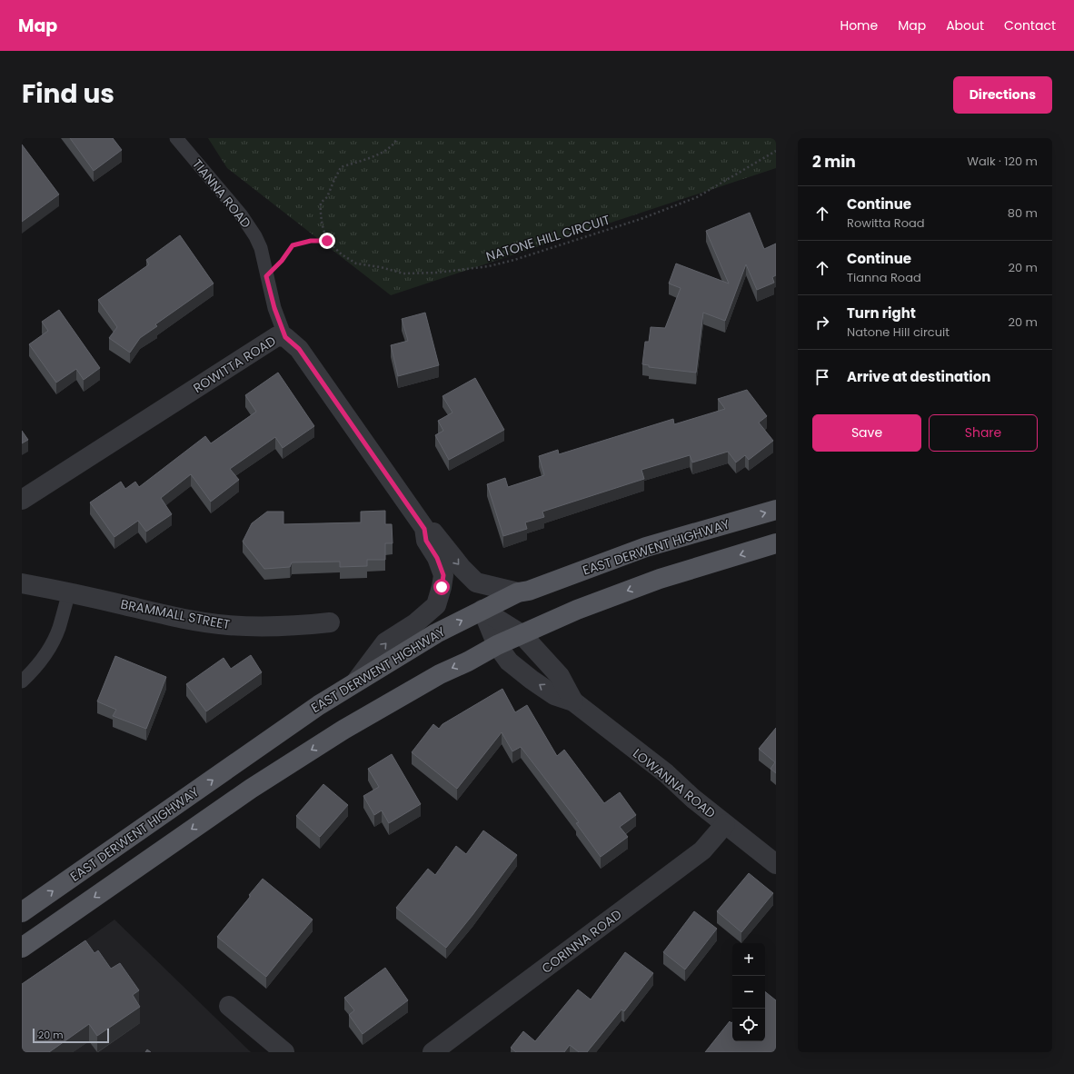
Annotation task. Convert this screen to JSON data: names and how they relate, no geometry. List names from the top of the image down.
{
  "streets": {
    "main road": ["EAST DERWENT HIGHWAY"],
    "street": [
      "ROWITTA ROAD",
      "BRAMMALL STREET",
      "LOWANNA ROAD",
      "CORINNA ROAD"
    ],
    "lane": ["TIANNA ROAD"],
    "path": ["NATONE HILL CIRCUIT"]
  },
  "crossings": [
    ["TIANNA ROAD", "ROWITTA ROAD"],
    ["ROWITTA ROAD", "EAST DERWENT HIGHWAY"],
    ["EAST DERWENT HIGHWAY", "LOWANNA ROAD"],
    ["LOWANNA ROAD", "CORINNA ROAD"]
  ],
  "scale_bar": "20 m",
  "page": {
    "header": "Map",
    "nav": [
      "Home",
      "Map",
      "About",
      "Contact"
    ],
    "title": "Find us",
    "buttons": [
      "Directions",
      ["Save", "Share"]
    ],
    "heading": ["2 min", "Walk · 120 m"],
    "list": [
      ["Continue", "Rowitta Road", "80 m"],
      ["Continue", "Tianna Road", "20 m"],
      ["Turn right", "Natone Hill circuit", "20 m"],
      "Arrive at destination"
    ],
    "map_buttons": ["+", "−"],
    "scale": "20 m"
  }
}
